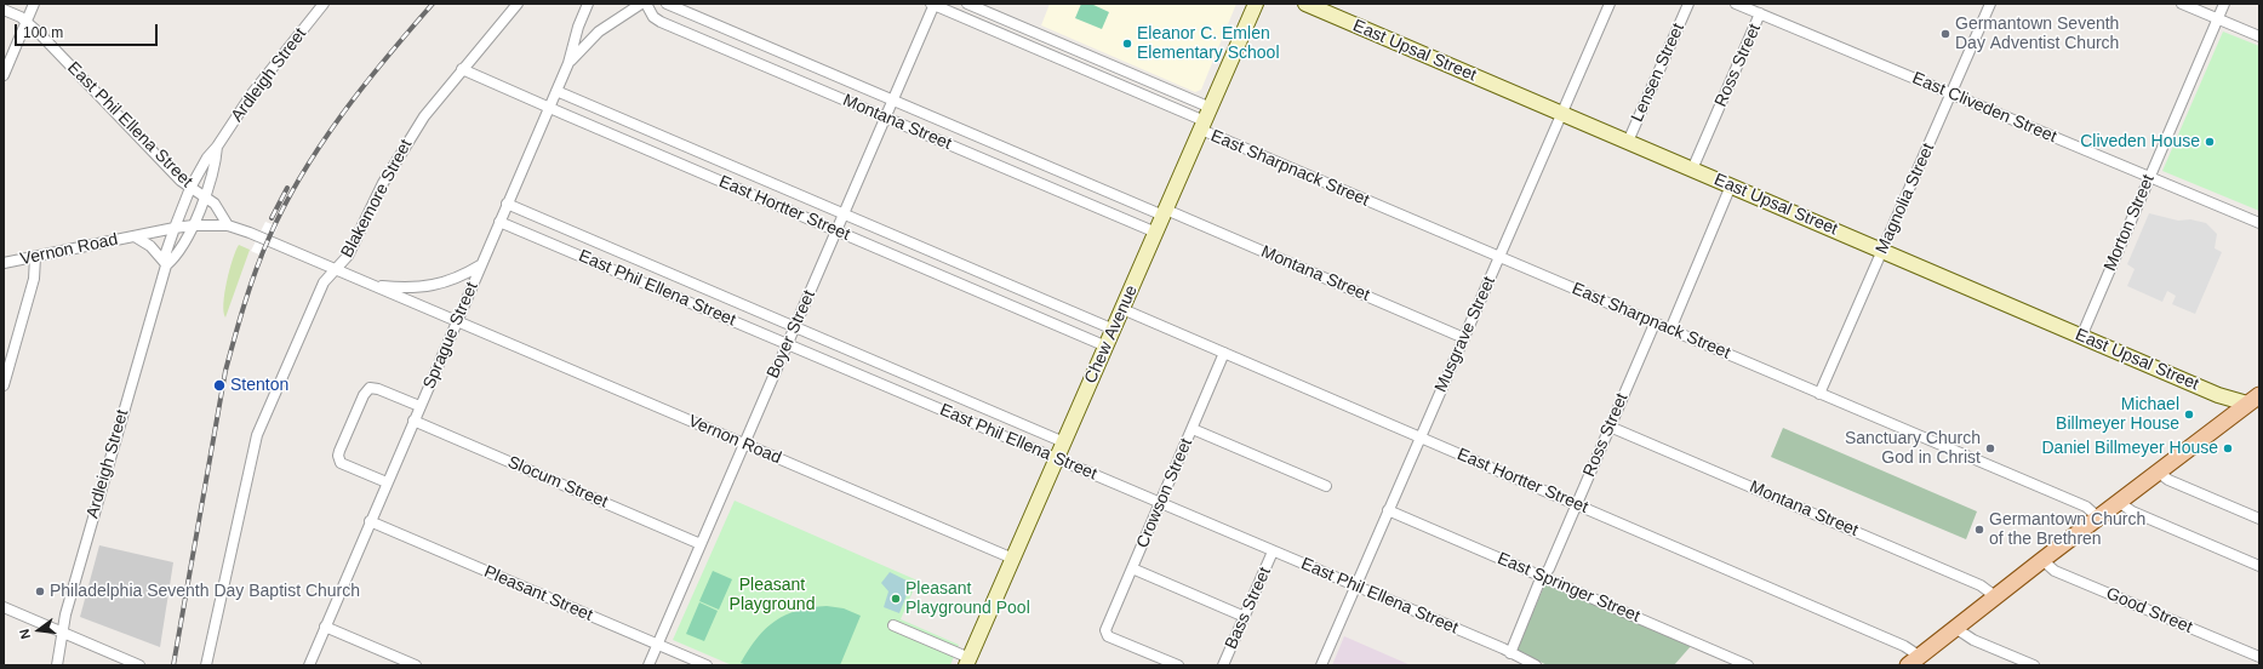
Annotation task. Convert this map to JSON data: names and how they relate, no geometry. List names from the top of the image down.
{
  "streets": {
    "street": [
      "East Upsal Street",
      "Ross Street",
      "Lensen Street",
      "Ardleigh Street",
      "East Cliveden Street",
      "Montana Street",
      "East Phil Ellena Street",
      "East Sharpnack Street",
      "Blakemore Street",
      "Magnolia Street",
      "East Hortter Street",
      "Morton Street",
      "Vernon Road",
      "Boyer Street",
      "Chew Avenue",
      "Musgrave Street",
      "Sprague Street",
      "Slocum Street",
      "Crowson Street",
      "East Springer Street",
      "Pleasant Street",
      "Bass Street",
      "Good Street"
    ]
  },
  "crossings": [
    ["East Upsal Street", "Ross Street"],
    ["East Upsal Street", "Lensen Street"],
    ["East Upsal Street", "Magnolia Street"],
    ["East Upsal Street", "Morton Street"],
    ["East Upsal Street", "Musgrave Street"],
    ["Ross Street", "East Cliveden Street"],
    ["Ross Street", "Montana Street"],
    ["Ross Street", "East Phil Ellena Street"],
    ["Ross Street", "East Sharpnack Street"],
    ["Ross Street", "East Hortter Street"],
    ["Ross Street", "East Springer Street"],
    ["Ardleigh Street", "East Phil Ellena Street"],
    ["Ardleigh Street", "Vernon Road"],
    ["East Cliveden Street", "Magnolia Street"],
    ["East Cliveden Street", "Morton Street"],
    ["Montana Street", "Boyer Street"],
    ["Montana Street", "Chew Avenue"],
    ["Montana Street", "Musgrave Street"],
    ["East Phil Ellena Street", "Vernon Road"],
    ["East Phil Ellena Street", "Boyer Street"],
    ["East Phil Ellena Street", "Chew Avenue"],
    ["East Phil Ellena Street", "Musgrave Street"],
    ["East Phil Ellena Street", "Sprague Street"],
    ["East Phil Ellena Street", "Crowson Street"],
    ["East Phil Ellena Street", "Bass Street"],
    ["East Sharpnack Street", "Magnolia Street"],
    ["East Sharpnack Street", "Boyer Street"],
    ["East Sharpnack Street", "Chew Avenue"],
    ["East Sharpnack Street", "Musgrave Street"],
    ["Blakemore Street", "East Hortter Street"],
    ["Blakemore Street", "Vernon Road"],
    ["East Hortter Street", "Boyer Street"],
    ["East Hortter Street", "Chew Avenue"],
    ["East Hortter Street", "Musgrave Street"],
    ["East Hortter Street", "Sprague Street"],
    ["East Hortter Street", "Crowson Street"],
    ["Vernon Road", "Boyer Street"],
    ["Vernon Road", "Chew Avenue"],
    ["Vernon Road", "Sprague Street"],
    ["Boyer Street", "Slocum Street"],
    ["Boyer Street", "Pleasant Street"],
    ["Musgrave Street", "East Springer Street"],
    ["Sprague Street", "Slocum Street"],
    ["Sprague Street", "Pleasant Street"]
  ],
  "parks": ["Pleasant Playground"],
  "places": [
    "Germantown Seventh Day Adventist Church",
    "Eleanor C. Emlen Elementary School",
    "Cliveden House",
    "Stenton",
    "Michael Billmeyer House",
    "Sanctuary Church God in Christ",
    "Daniel Billmeyer House",
    "Germantown Church of the Brethren",
    "Philadelphia Seventh Day Baptist Church",
    "Pleasant Playground Pool"
  ],
  "scale_bar": "100 m",
  "north": "left"
}
